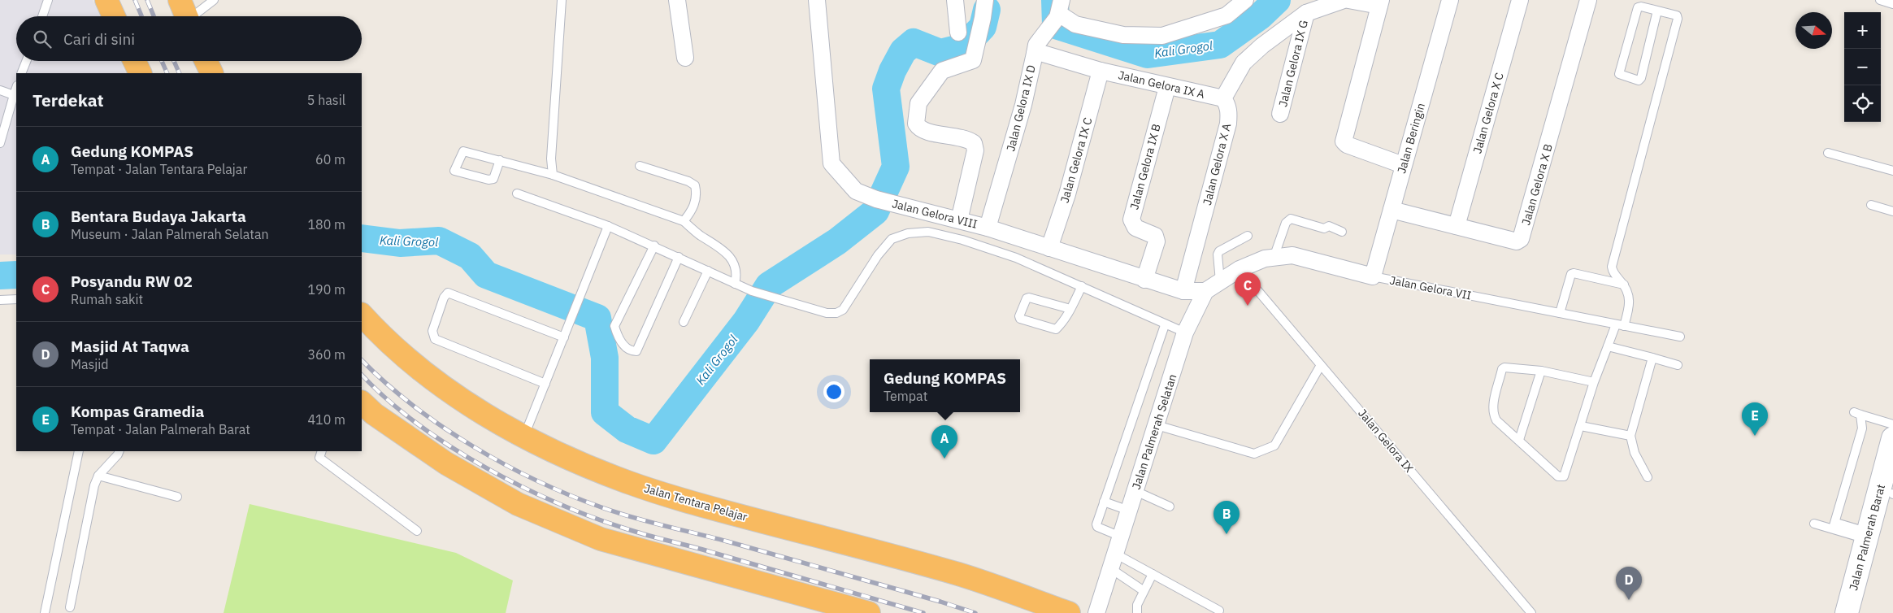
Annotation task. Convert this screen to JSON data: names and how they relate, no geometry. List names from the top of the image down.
{
  "streets": {
    "highway": ["Jalan Tentara Pelajar"],
    "main road": ["Jalan Palmerah Barat"],
    "street": [
      "Jalan Gelora IX G",
      "Jalan Gelora IX A",
      "Jalan Gelora IX D",
      "Jalan Gelora X C",
      "Jalan Beringin",
      "Jalan Gelora IX C",
      "Jalan Gelora X A",
      "Jalan Gelora IX B",
      "Jalan Gelora X B",
      "Jalan Gelora VIII",
      "Jalan Gelora VII",
      "Jalan Palmerah Selatan"
    ],
    "lane": ["Jalan Gelora IX"]
  },
  "crossings": [
    ["Jalan Gelora IX A", "Jalan Gelora IX D"],
    ["Jalan Gelora IX A", "Jalan Gelora IX C"],
    ["Jalan Gelora IX A", "Jalan Gelora X A"],
    ["Jalan Gelora IX A", "Jalan Gelora IX B"],
    ["Jalan Gelora IX D", "Jalan Gelora IX C"],
    ["Jalan Gelora IX D", "Jalan Gelora VIII"],
    ["Jalan Gelora X C", "Jalan Gelora X B"],
    ["Jalan Beringin", "Jalan Gelora X B"],
    ["Jalan Beringin", "Jalan Gelora VII"],
    ["Jalan Gelora IX C", "Jalan Gelora VIII"],
    ["Jalan Gelora X A", "Jalan Gelora VIII"],
    ["Jalan Gelora IX B", "Jalan Gelora VIII"],
    ["Jalan Gelora VIII", "Jalan Palmerah Selatan"],
    ["Jalan Gelora VII", "Jalan Gelora IX"]
  ],
  "water": ["Kali Grogol"],
  "north": "right",
  "page": {
    "map_buttons": ["+", "−"],
    "search": "Cari di sini",
    "heading": ["Terdekat", "5 hasil"],
    "list": [
      {
        "mark": "A",
        "name": "Gedung KOMPAS",
        "note": "Tempat · Jalan Tentara Pelajar",
        "value": "60 m"
      },
      {
        "mark": "B",
        "name": "Bentara Budaya Jakarta",
        "note": "Museum · Jalan Palmerah Selatan",
        "value": "180 m"
      },
      {
        "mark": "C",
        "name": "Posyandu RW 02",
        "note": "Rumah sakit",
        "value": "190 m"
      },
      {
        "mark": "D",
        "name": "Masjid At Taqwa",
        "note": "Masjid",
        "value": "360 m"
      },
      {
        "mark": "E",
        "name": "Kompas Gramedia",
        "note": "Tempat · Jalan Palmerah Barat",
        "value": "410 m"
      }
    ],
    "pins": [
      "C",
      "E",
      "A",
      "B",
      "D"
    ],
    "popup": ["Gedung KOMPAS", "Tempat"]
  }
}
